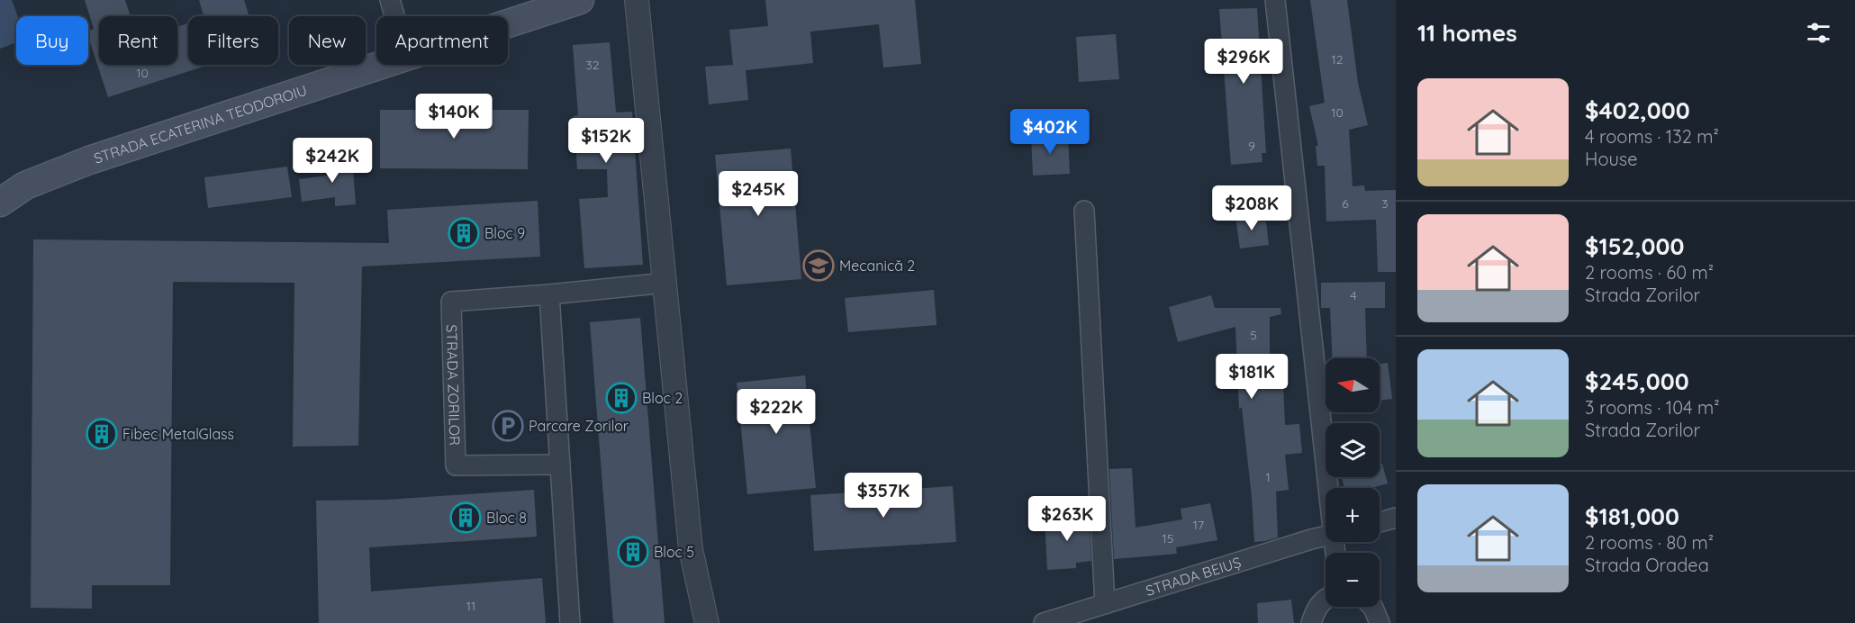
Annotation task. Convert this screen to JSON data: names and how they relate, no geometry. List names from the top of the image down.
{
  "streets": {
    "main road": ["STRADA ECATERINA TEODOROIU"],
    "street": ["STRADA ZORILOR", "STRADA BEIUȘ"]
  },
  "places": {
    "building": [
      "Bloc 9",
      "Bloc 2",
      "Fibec MetalGlass",
      "Bloc 8",
      "Bloc 5"
    ],
    "school or university": ["Mecanică 2"],
    "parking": ["Parcare Zorilor"]
  },
  "house_numbers": [
    "12",
    "32",
    "10",
    "10",
    "9",
    "6",
    "3",
    "4",
    "5",
    "1",
    "17",
    "15",
    "11"
  ],
  "north": "left",
  "page": {
    "heading": "11 homes",
    "chip": [
      "Buy",
      "Rent",
      "Filters",
      "New",
      "Apartment"
    ],
    "price": [
      "$296K",
      "$140K",
      "$402K",
      "$152K",
      "$242K",
      "$245K",
      "$208K",
      "$181K",
      "$222K",
      "$357K",
      "$263K"
    ],
    "list": [
      {
        "name": "$402,000",
        "note": "4 rooms · 132 m² · House"
      },
      {
        "name": "$152,000",
        "note": "2 rooms · 60 m² · Strada Zorilor"
      },
      {
        "name": "$245,000",
        "note": "3 rooms · 104 m² · Strada Zorilor"
      },
      {
        "name": "$181,000",
        "note": "2 rooms · 80 m² · Strada Oradea"
      }
    ],
    "map_buttons": ["+", "−"]
  }
}
